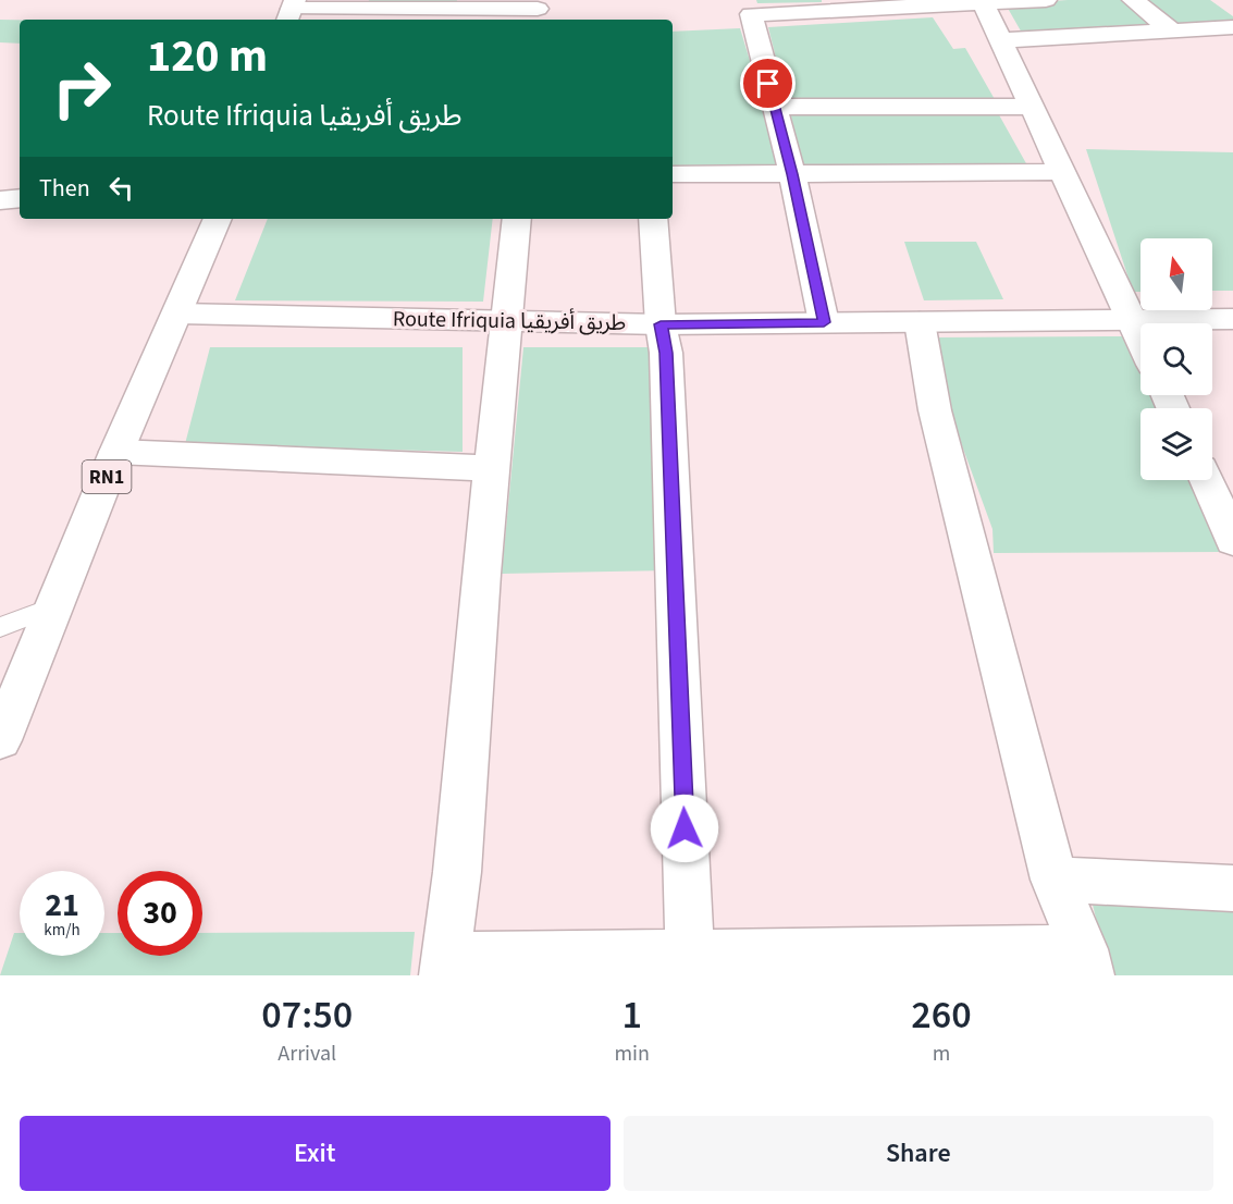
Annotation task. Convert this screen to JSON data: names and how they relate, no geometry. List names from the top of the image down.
{
  "streets": {
    "main road": ["Route Ifriquia طريق أفريقيا", "RN1"]
  },
  "crossings": [
    ["Route Ifriquia طريق أفريقيا", "RN1"]
  ],
  "north": "top",
  "page": {
    "turn": ["120 m", "Route Ifriquia طريق أفريقيا"],
    "then": "Then",
    "speed": "21 km/h",
    "limit": "30",
    "eta": [
      "07:50",
      "Arrival",
      "1",
      "min",
      "260",
      "m"
    ],
    "buttons": ["Exit", "Share"]
  }
}
